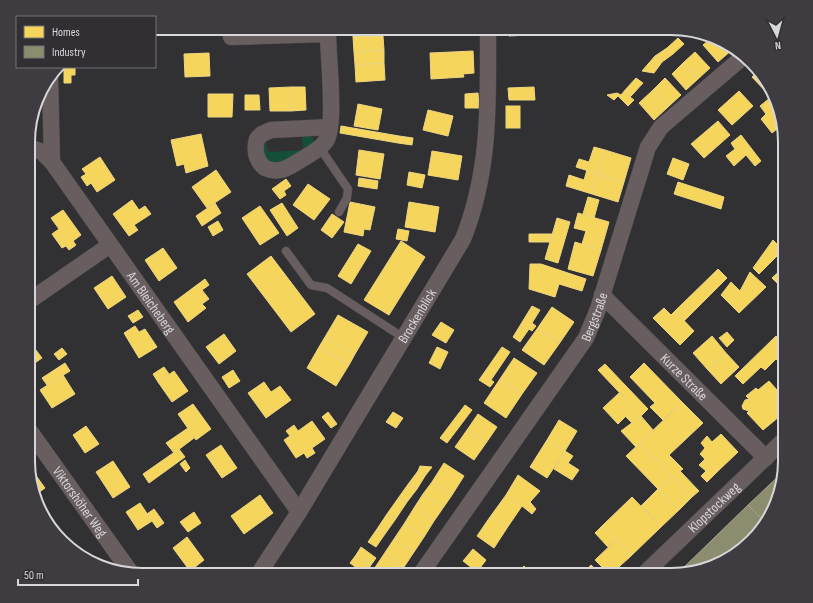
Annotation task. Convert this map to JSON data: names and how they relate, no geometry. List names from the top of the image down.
{
  "streets": {
    "street": [
      "Am Bleicheberg",
      "Brockenblick",
      "Bergstraße",
      "Kurze Straße",
      "Viktorshöher Weg",
      "Klopstockweg"
    ]
  },
  "crossings": [
    ["Am Bleicheberg", "Brockenblick"],
    ["Bergstraße", "Kurze Straße"],
    ["Kurze Straße", "Klopstockweg"]
  ],
  "legend": ["Homes", "Industry"],
  "scale_bar": "50 m",
  "north": "bottom"
}
